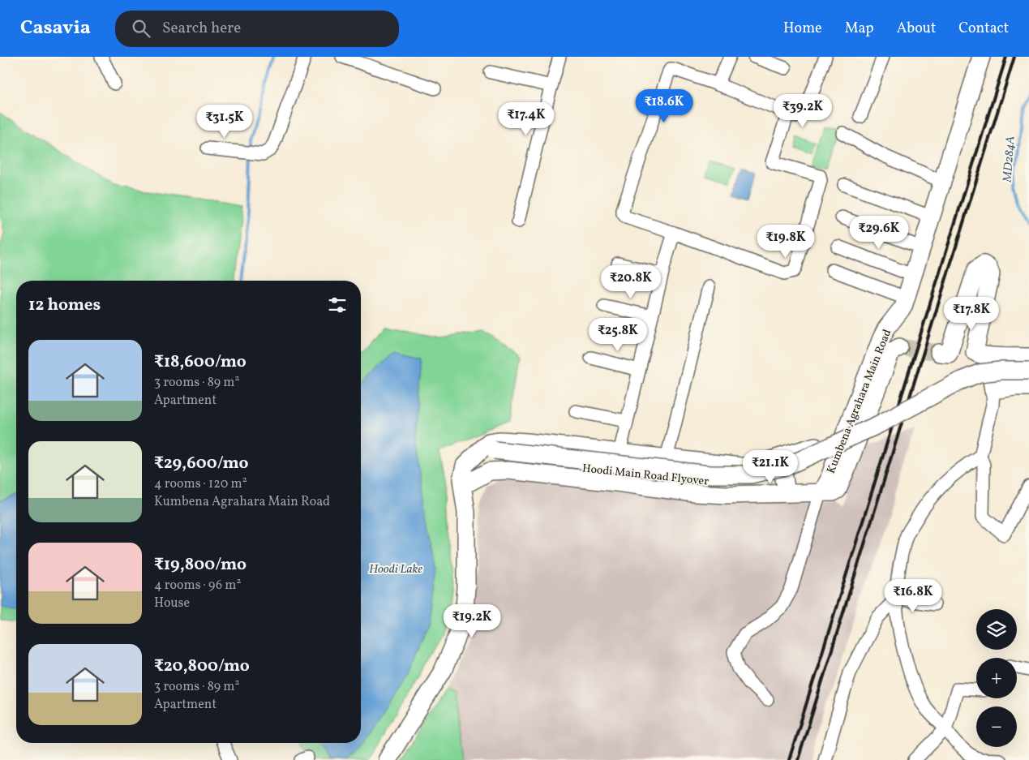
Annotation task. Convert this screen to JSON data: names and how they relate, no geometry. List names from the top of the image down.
{
  "streets": {
    "street": ["Kumbena Agrahara Main Road", "Hoodi Main Road Flyover"]
  },
  "water": ["MD284A", "Hoodi Lake"],
  "page": {
    "header": "Casavia",
    "search": "Search here",
    "nav": [
      "Home",
      "Map",
      "About",
      "Contact"
    ],
    "price": [
      "₹18.6K",
      "₹39.2K",
      "₹17.4K",
      "₹31.5K",
      "₹29.6K",
      "₹19.8K",
      "₹20.8K",
      "₹17.8K",
      "₹25.8K",
      "₹21.1K",
      "₹16.8K",
      "₹19.2K"
    ],
    "heading": "12 homes",
    "list": [
      {
        "name": "₹18,600/mo",
        "note": "3 rooms · 89 m² · Apartment"
      },
      {
        "name": "₹29,600/mo",
        "note": "4 rooms · 120 m² · Kumbena Agrahara Main Road"
      },
      {
        "name": "₹19,800/mo",
        "note": "4 rooms · 96 m² · House"
      },
      {
        "name": "₹20,800/mo",
        "note": "3 rooms · 89 m² · Apartment"
      }
    ],
    "map_buttons": ["+", "−"]
  }
}
